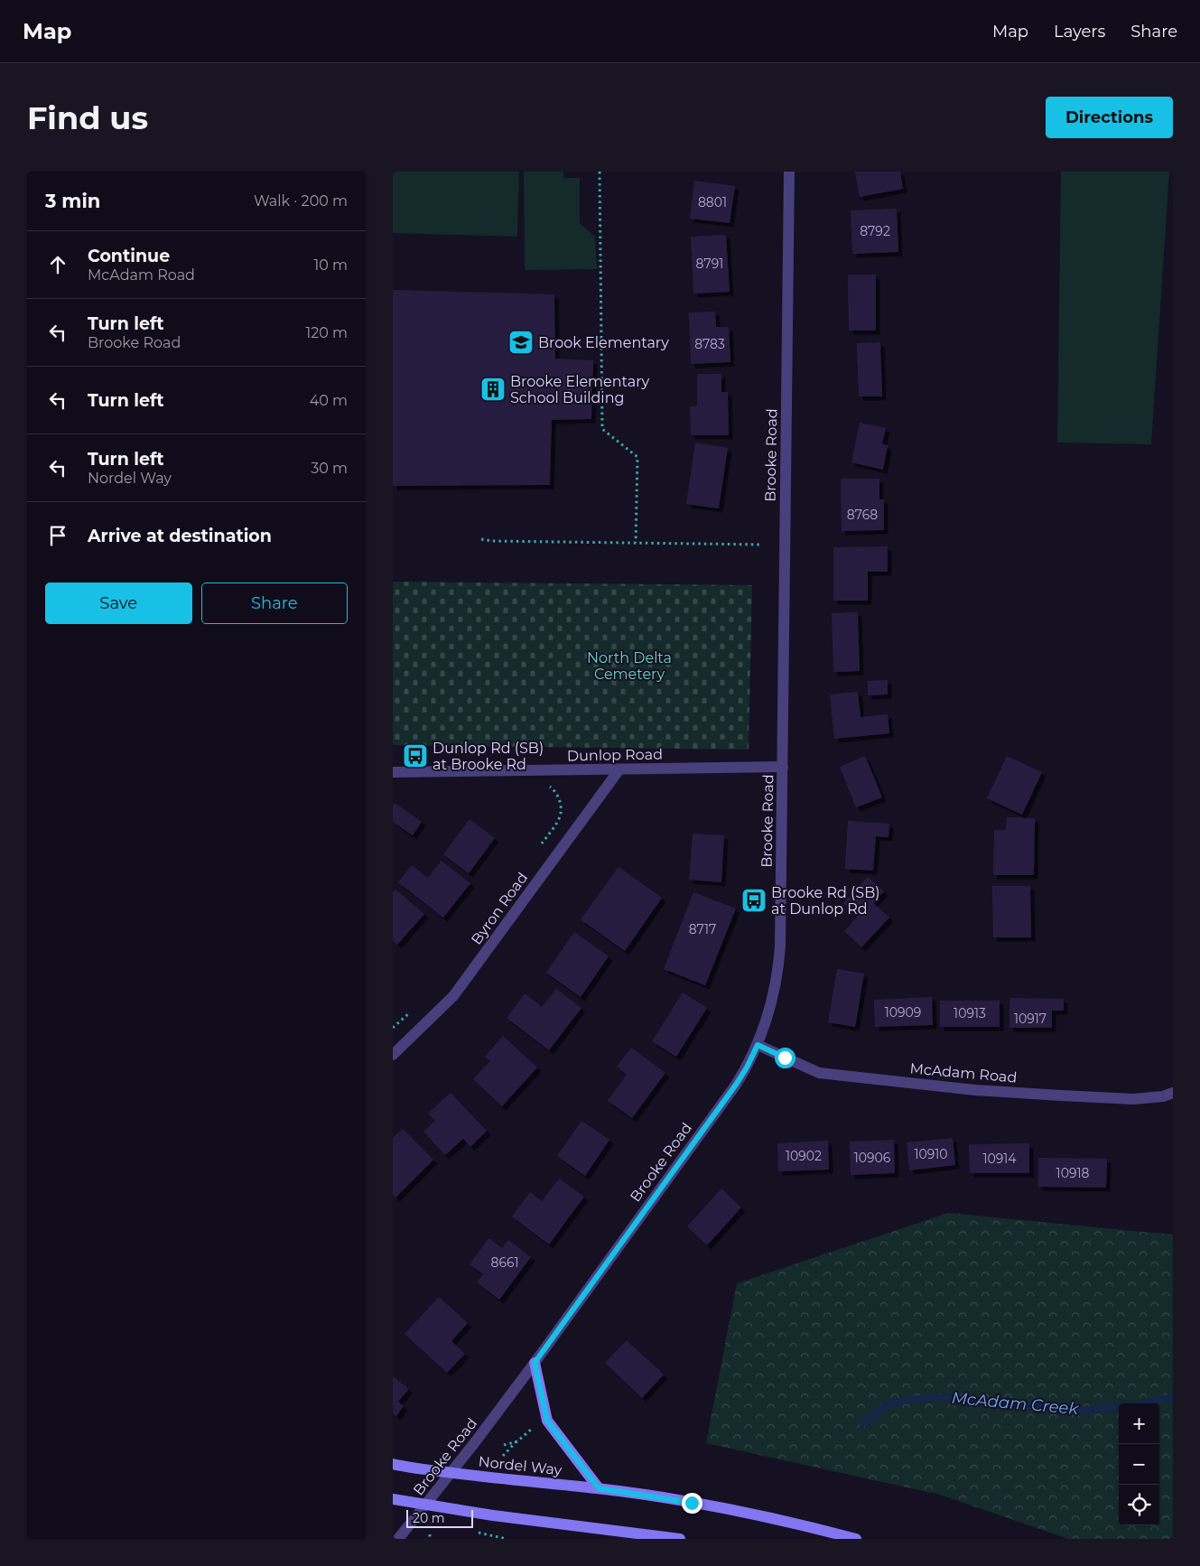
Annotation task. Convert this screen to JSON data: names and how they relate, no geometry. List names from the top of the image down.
{
  "streets": {
    "main road": ["Nordel Way"],
    "street": [
      "Brooke Road",
      "Dunlop Road",
      "Byron Road",
      "McAdam Road"
    ]
  },
  "crossings": [
    ["Brooke Road", "Dunlop Road"],
    ["Brooke Road", "McAdam Road"],
    ["Brooke Road", "Nordel Way"],
    ["Dunlop Road", "Byron Road"]
  ],
  "water": ["McAdam Creek"],
  "parks": ["North Delta Cemetery"],
  "places": {
    "school or university": ["Brook Elementary"],
    "building": ["Brooke Elementary School Building"],
    "bus stop": ["Dunlop Rd (SB) at Brooke Rd", "Brooke Rd (SB) at Dunlop Rd"]
  },
  "house_numbers": [
    "8801",
    "8792",
    "8791",
    "8783",
    "8768",
    "8717",
    "10909",
    "10913",
    "10917",
    "10910",
    "10902",
    "10906",
    "10914",
    "10918",
    "8661"
  ],
  "scale_bar": "20 m",
  "page": {
    "header": "Map",
    "nav": ["Map", "Layers", "Share"],
    "buttons": [
      "Directions",
      ["Save", "Share"]
    ],
    "title": "Find us",
    "heading": ["3 min", "Walk · 200 m"],
    "list": [
      ["Continue", "McAdam Road", "10 m"],
      ["Turn left", "Brooke Road", "120 m"],
      ["Turn left", "40 m"],
      ["Turn left", "Nordel Way", "30 m"],
      "Arrive at destination"
    ],
    "map_buttons": ["+", "−"],
    "scale": "20 m"
  }
}
